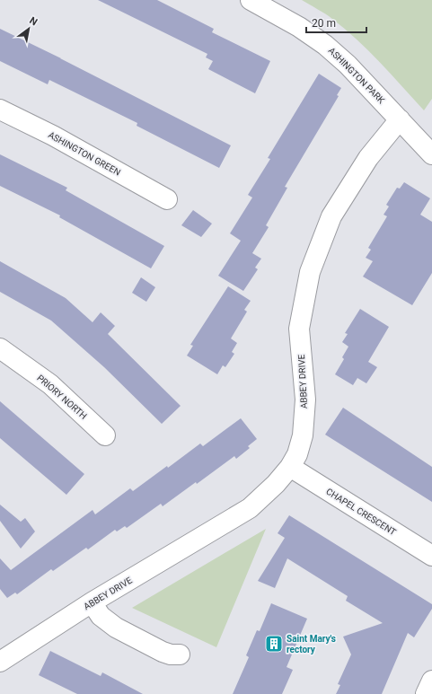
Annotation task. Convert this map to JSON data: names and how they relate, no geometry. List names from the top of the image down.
{
  "streets": {
    "street": [
      "ASHINGTON PARK",
      "ASHINGTON GREEN",
      "ABBEY DRIVE",
      "PRIORY NORTH",
      "CHAPEL CRESCENT"
    ]
  },
  "crossings": [
    ["ASHINGTON PARK", "ABBEY DRIVE"],
    ["ABBEY DRIVE", "CHAPEL CRESCENT"]
  ],
  "places": {
    "building": ["Saint Mary's rectory"]
  },
  "scale_bar": "20 m",
  "north": "top right"
}
